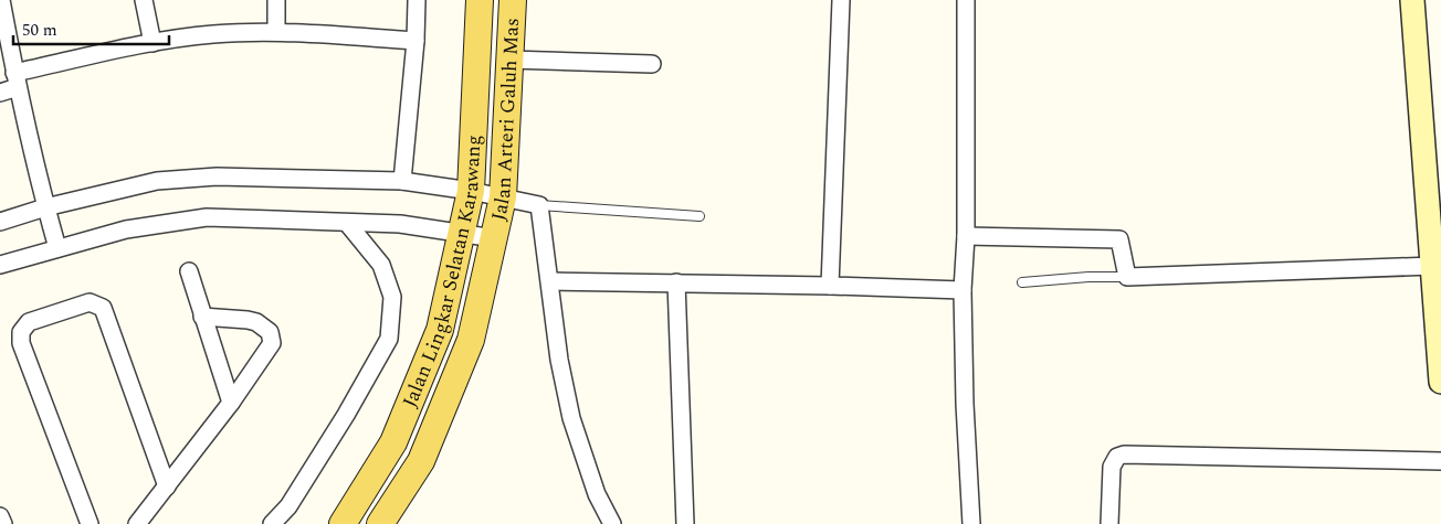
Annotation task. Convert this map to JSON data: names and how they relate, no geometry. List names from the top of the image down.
{
  "streets": {
    "main road": ["Jalan Arteri Galuh Mas", "Jalan Lingkar Selatan Karawang"]
  },
  "crossings": [
    ["Jalan Arteri Galuh Mas", "Jalan Lingkar Selatan Karawang"]
  ],
  "scale_bar": "50 m"
}
